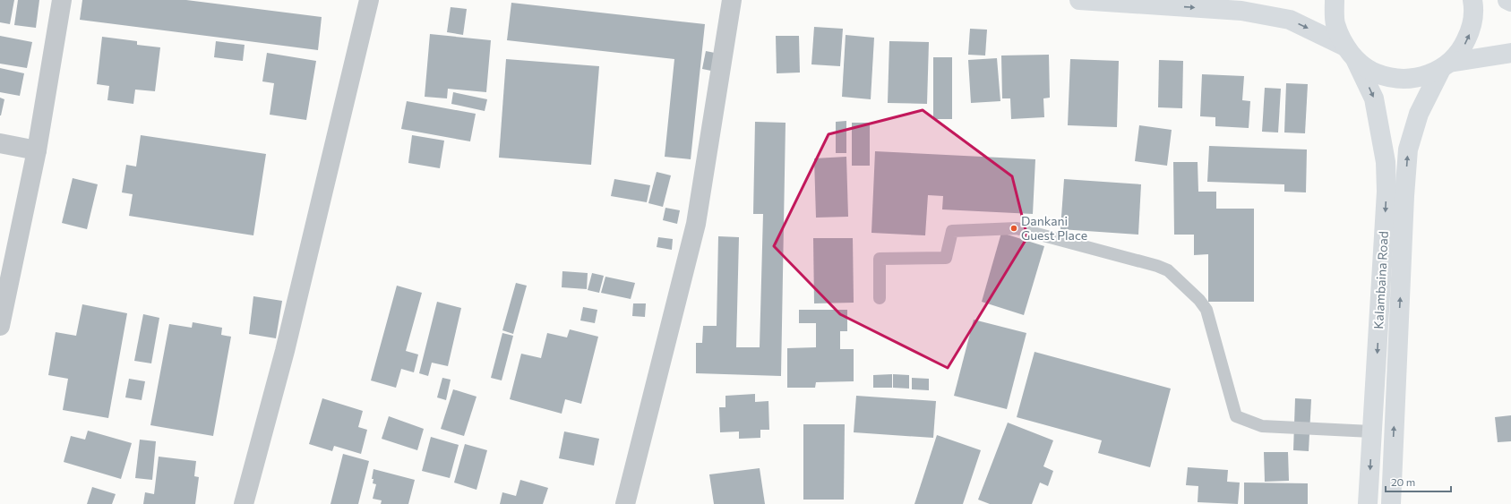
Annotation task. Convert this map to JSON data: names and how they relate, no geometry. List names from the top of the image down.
{
  "streets": {
    "main road": ["Kalambaina Road"]
  },
  "places": ["Dankani Guest Place"],
  "scale_bar": "20 m"
}
